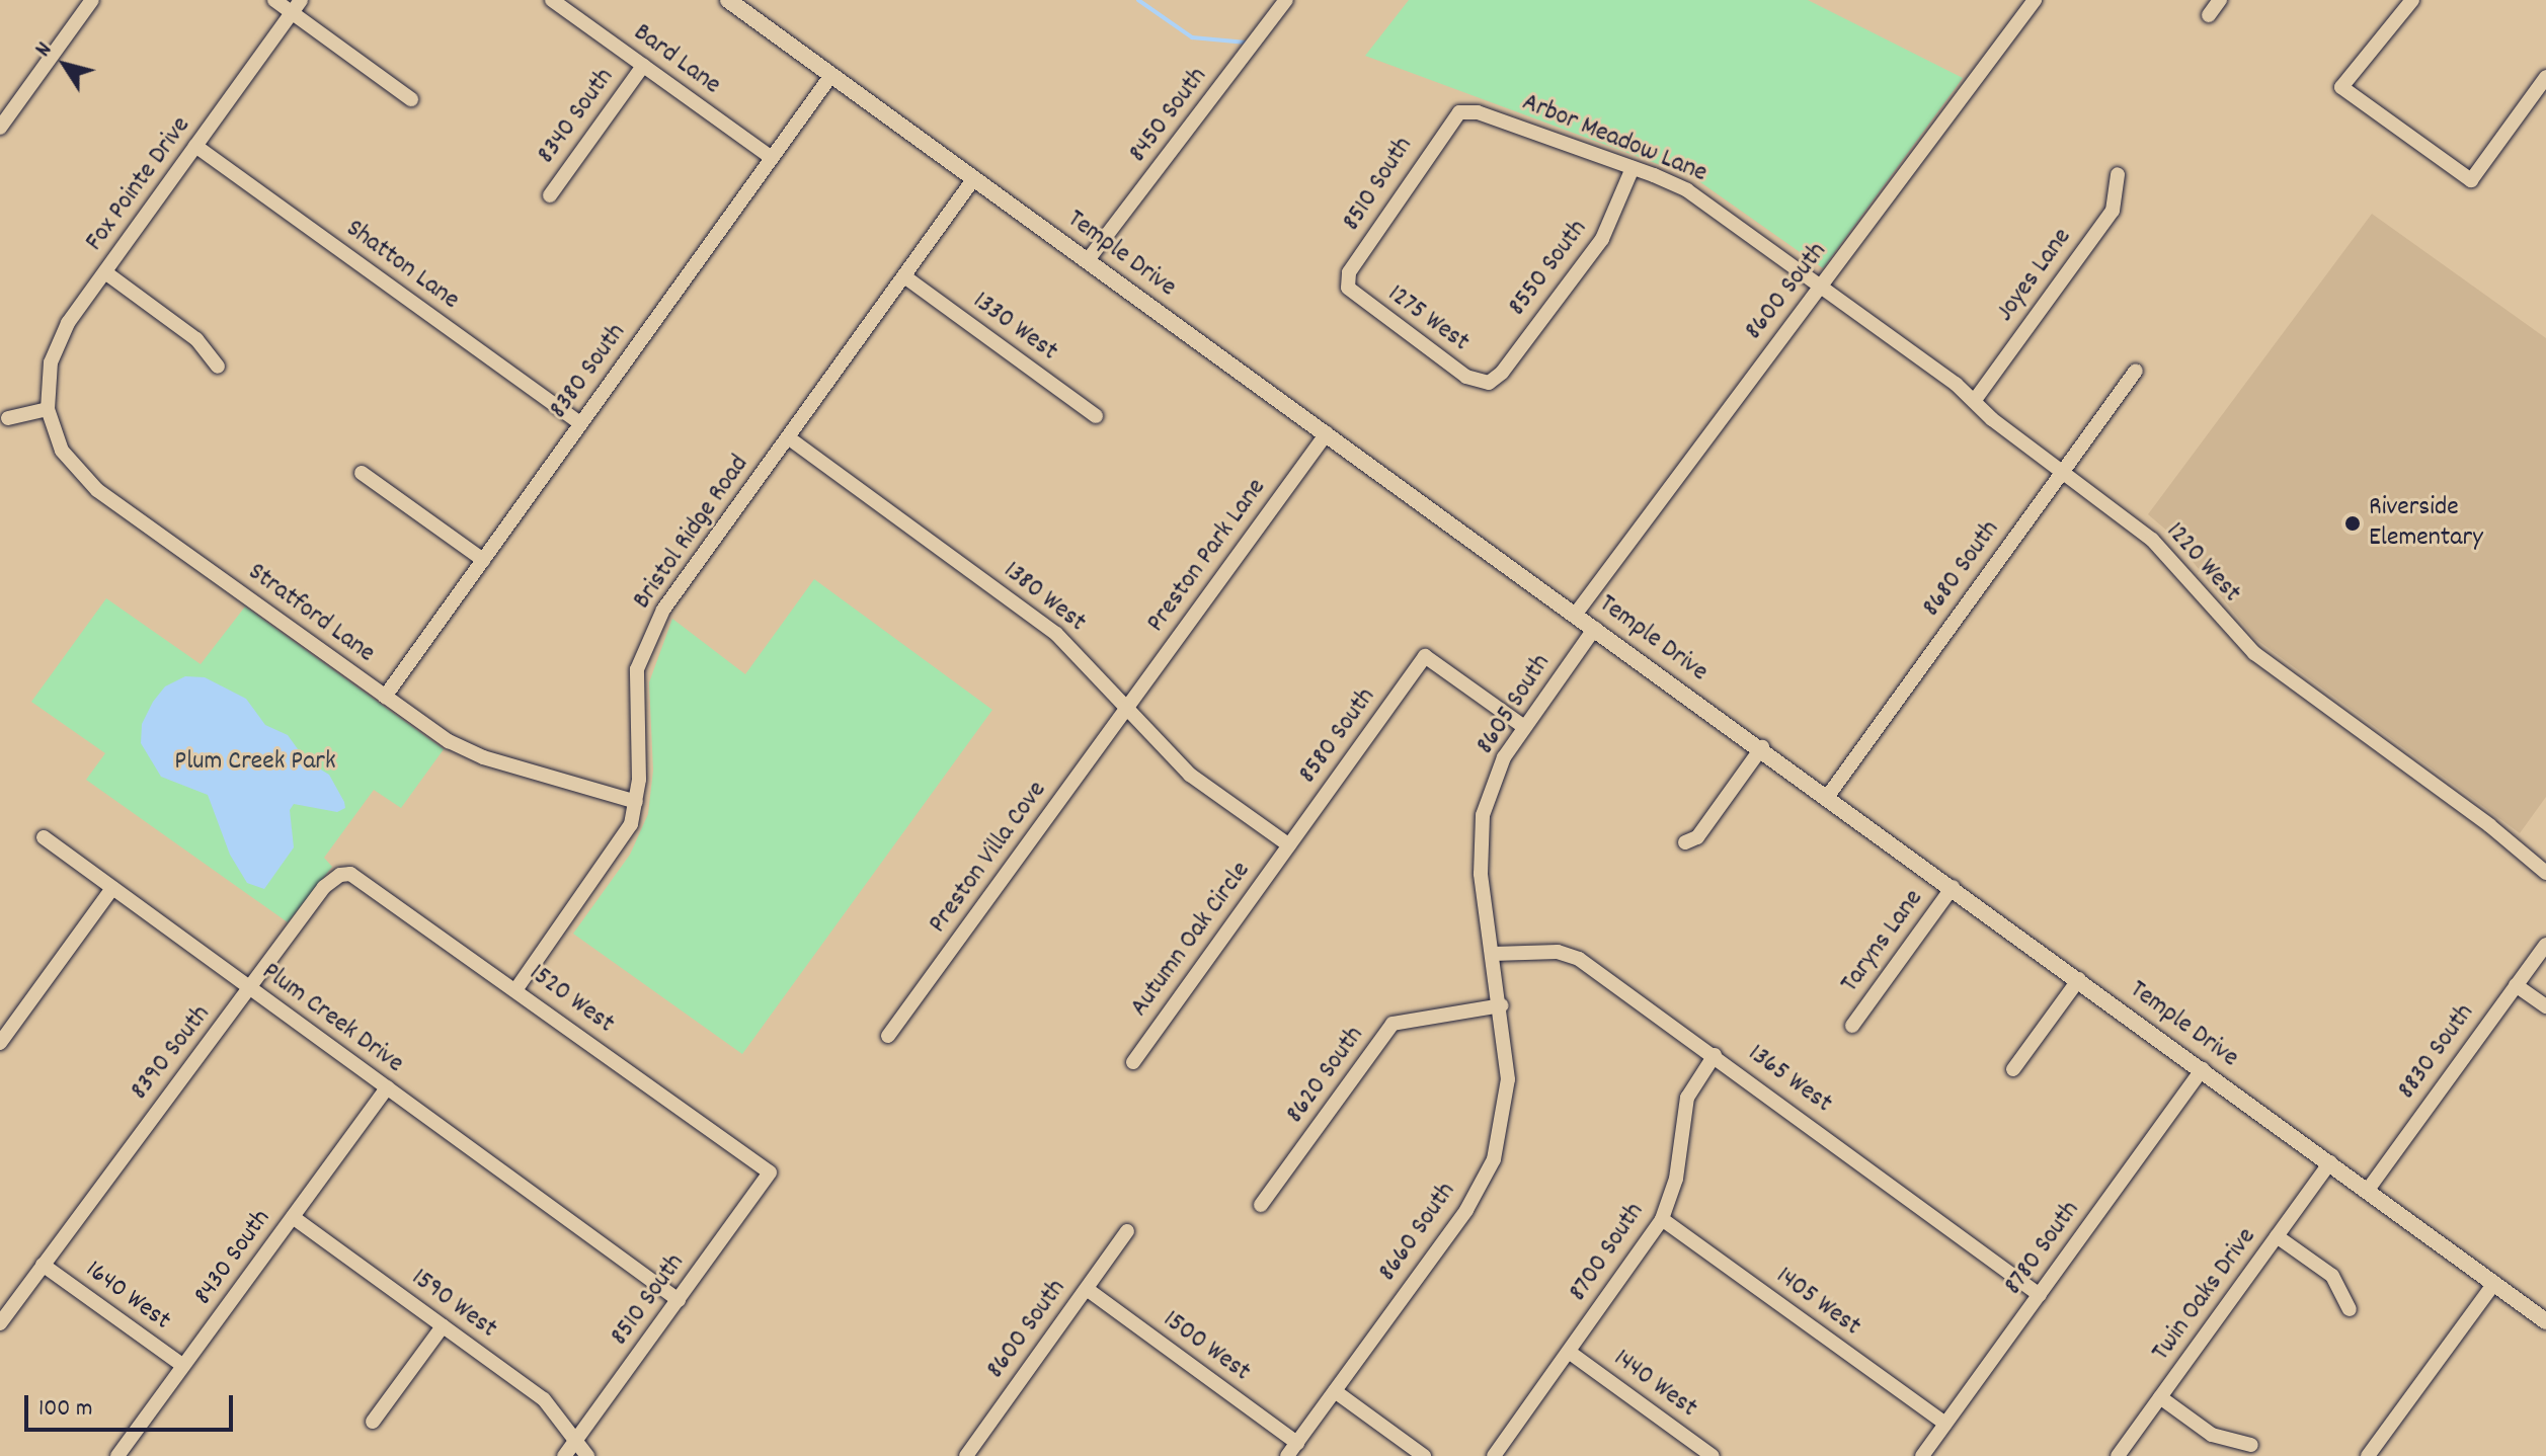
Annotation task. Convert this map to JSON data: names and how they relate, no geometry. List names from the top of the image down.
{
  "streets": {
    "street": [
      "Bard Lane",
      "8450 South",
      "8340 South",
      "Arbor Meadow Lane",
      "Fox Pointe Drive",
      "8510 South",
      "Temple Drive",
      "Shatton Lane",
      "8550 South",
      "Joyes Lane",
      "8600 South",
      "1275 West",
      "1330 West",
      "8380 South",
      "Bristol Ridge Road",
      "Preston Park Lane",
      "1220 West",
      "8680 South",
      "1380 West",
      "Stratford Lane",
      "8605 South",
      "8580 South",
      "Preston Villa Cove",
      "Autumn Oak Circle",
      "Taryns Lane",
      "1520 West",
      "Plum Creek Drive",
      "8830 South",
      "8390 South",
      "8620 South",
      "1365 West",
      "8660 South",
      "8780 South",
      "8700 South",
      "8430 South",
      "Twin Oaks Drive",
      "1640 West",
      "1405 West",
      "1590 West",
      "1500 West",
      "1440 West"
    ]
  },
  "crossings": [
    ["Bard Lane", "8340 South"],
    ["Bard Lane", "8380 South"],
    ["8450 South", "Temple Drive"],
    ["Arbor Meadow Lane", "8510 South"],
    ["Arbor Meadow Lane", "8550 South"],
    ["Arbor Meadow Lane", "8600 South"],
    ["Arbor Meadow Lane", "1220 West"],
    ["Fox Pointe Drive", "Shatton Lane"],
    ["Fox Pointe Drive", "Stratford Lane"],
    ["8510 South", "1275 West"],
    ["8510 South", "1520 West"],
    ["8510 South", "Plum Creek Drive"],
    ["8510 South", "1590 West"],
    ["Temple Drive", "8600 South"],
    ["Temple Drive", "8380 South"],
    ["Temple Drive", "Bristol Ridge Road"],
    ["Temple Drive", "Preston Park Lane"],
    ["Temple Drive", "8680 South"],
    ["Temple Drive", "8605 South"],
    ["Temple Drive", "Taryns Lane"],
    ["Temple Drive", "8830 South"],
    ["Temple Drive", "8780 South"],
    ["Temple Drive", "Twin Oaks Drive"],
    ["Shatton Lane", "8380 South"],
    ["8550 South", "1275 West"],
    ["Joyes Lane", "1220 West"],
    ["8600 South", "1220 West"],
    ["8600 South", "1500 West"],
    ["1330 West", "Bristol Ridge Road"],
    ["8380 South", "Stratford Lane"],
    ["Bristol Ridge Road", "1380 West"],
    ["Bristol Ridge Road", "Stratford Lane"],
    ["Bristol Ridge Road", "1520 West"],
    ["Preston Park Lane", "1380 West"],
    ["Preston Park Lane", "Preston Villa Cove"],
    ["1220 West", "8680 South"],
    ["1380 West", "8580 South"],
    ["1380 West", "Preston Villa Cove"],
    ["1380 West", "Autumn Oak Circle"],
    ["8605 South", "8580 South"],
    ["8605 South", "8620 South"],
    ["8605 South", "1365 West"],
    ["8605 South", "8660 South"],
    ["8580 South", "Autumn Oak Circle"],
    ["1520 West", "8390 South"],
    ["Plum Creek Drive", "8390 South"],
    ["Plum Creek Drive", "8430 South"],
    ["8390 South", "1640 West"],
    ["8620 South", "8660 South"],
    ["1365 West", "8780 South"],
    ["1365 West", "8700 South"],
    ["8660 South", "1500 West"],
    ["8780 South", "1405 West"],
    ["8700 South", "1405 West"],
    ["8700 South", "1440 West"],
    ["8430 South", "1640 West"],
    ["8430 South", "1590 West"]
  ],
  "parks": ["Plum Creek Park"],
  "places": ["Riverside Elementary"],
  "scale_bar": "100 m",
  "north": "top left"
}
